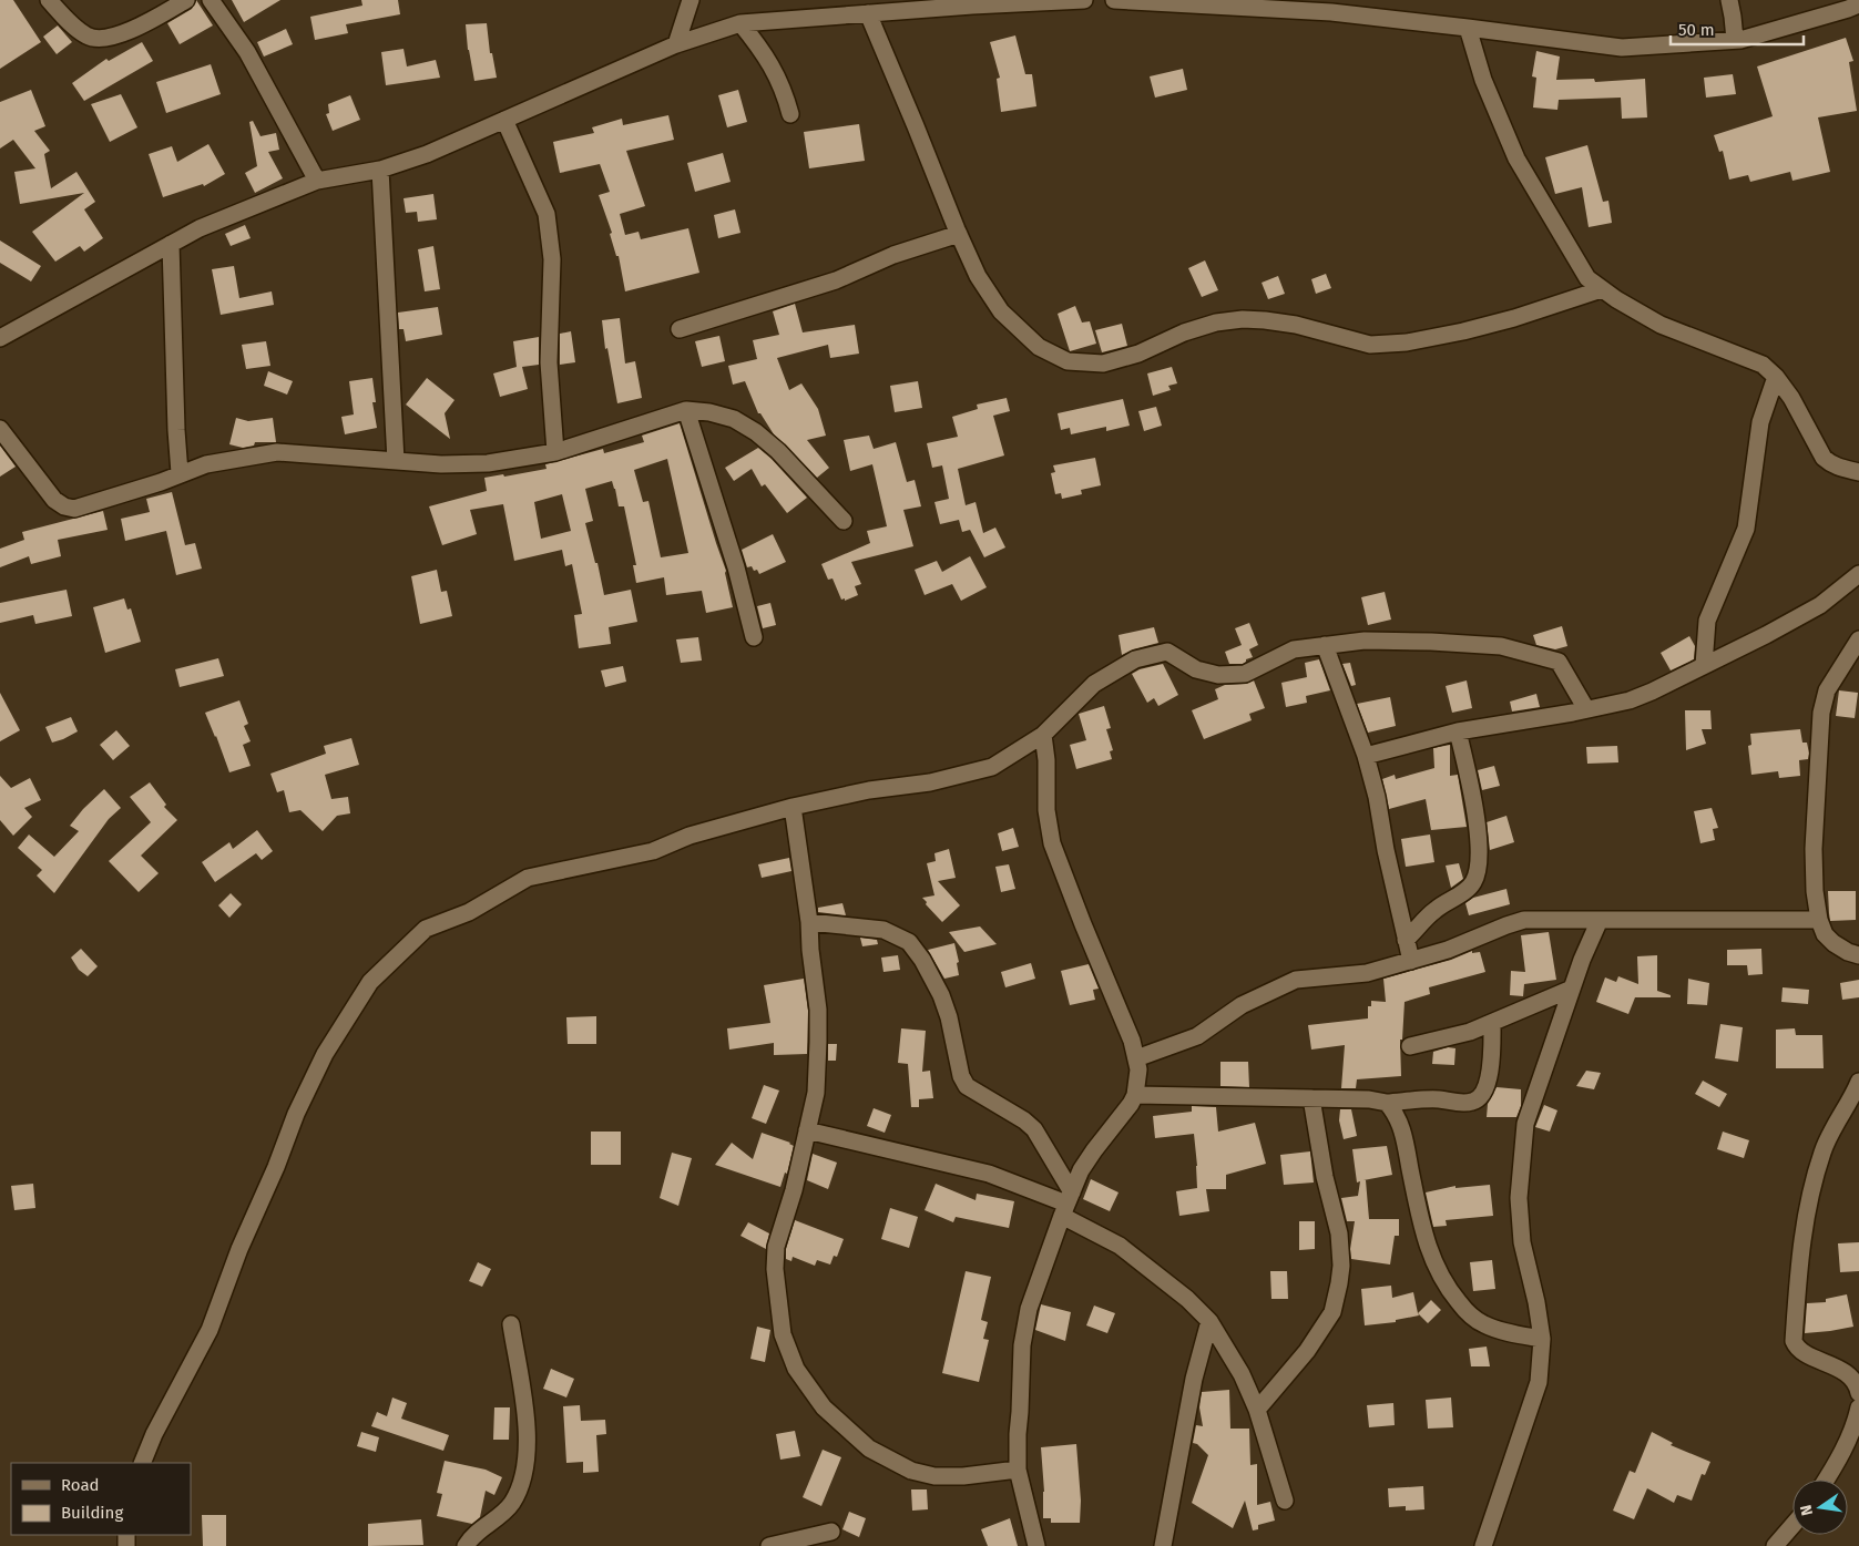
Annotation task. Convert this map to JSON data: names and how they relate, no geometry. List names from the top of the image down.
{
  "legend": ["Road", "Building"],
  "scale_bar": "50 m",
  "north": "left"
}
